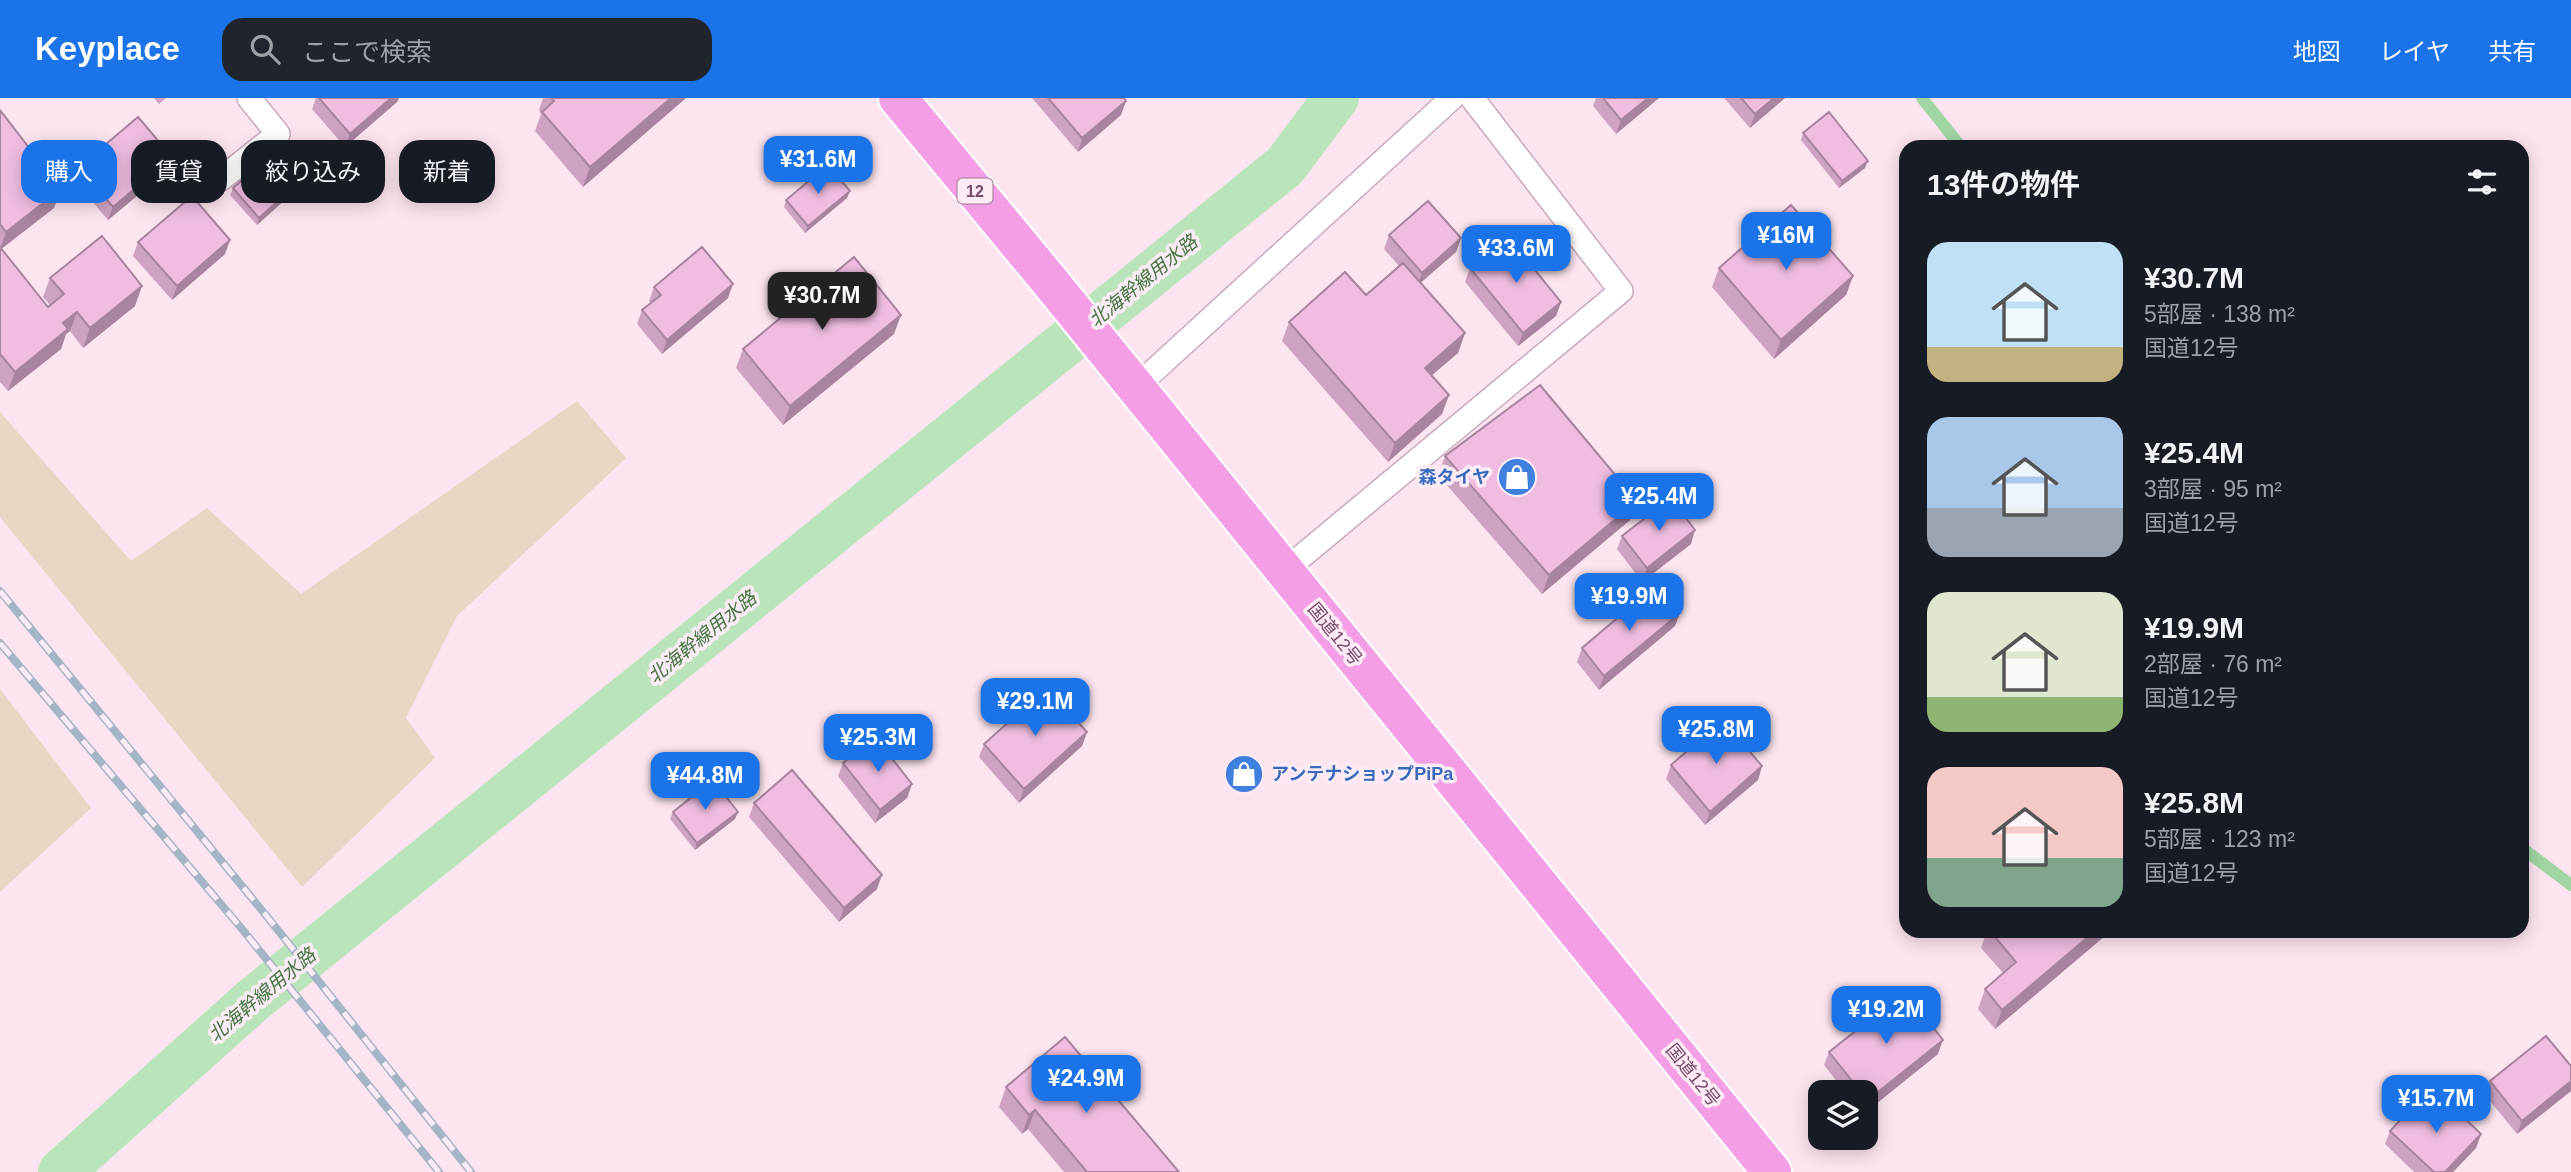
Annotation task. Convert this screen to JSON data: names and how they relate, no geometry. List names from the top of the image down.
{
  "streets": {
    "highway": ["12", "国道12号"]
  },
  "water": ["北海幹線用水路"],
  "places": {
    "shop": ["森タイヤ", "アンテナショップPiPa"]
  },
  "page": {
    "header": "Keyplace",
    "search": "ここで検索",
    "nav": ["地図", "レイヤ", "共有"],
    "price": [
      "¥31.6M",
      "¥16M",
      "¥33.6M",
      "¥30.7M",
      "¥25.4M",
      "¥19.9M",
      "¥29.1M",
      "¥25.8M",
      "¥25.3M",
      "¥44.8M",
      "¥19.2M",
      "¥24.9M",
      "¥15.7M"
    ],
    "chip": [
      "購入",
      "賃貸",
      "絞り込み",
      "新着"
    ],
    "heading": "13件の物件",
    "list": [
      {
        "name": "¥30.7M",
        "note": "5部屋 · 138 m² · 国道12号"
      },
      {
        "name": "¥25.4M",
        "note": "3部屋 · 95 m² · 国道12号"
      },
      {
        "name": "¥19.9M",
        "note": "2部屋 · 76 m² · 国道12号"
      },
      {
        "name": "¥25.8M",
        "note": "5部屋 · 123 m² · 国道12号"
      }
    ]
  }
}
